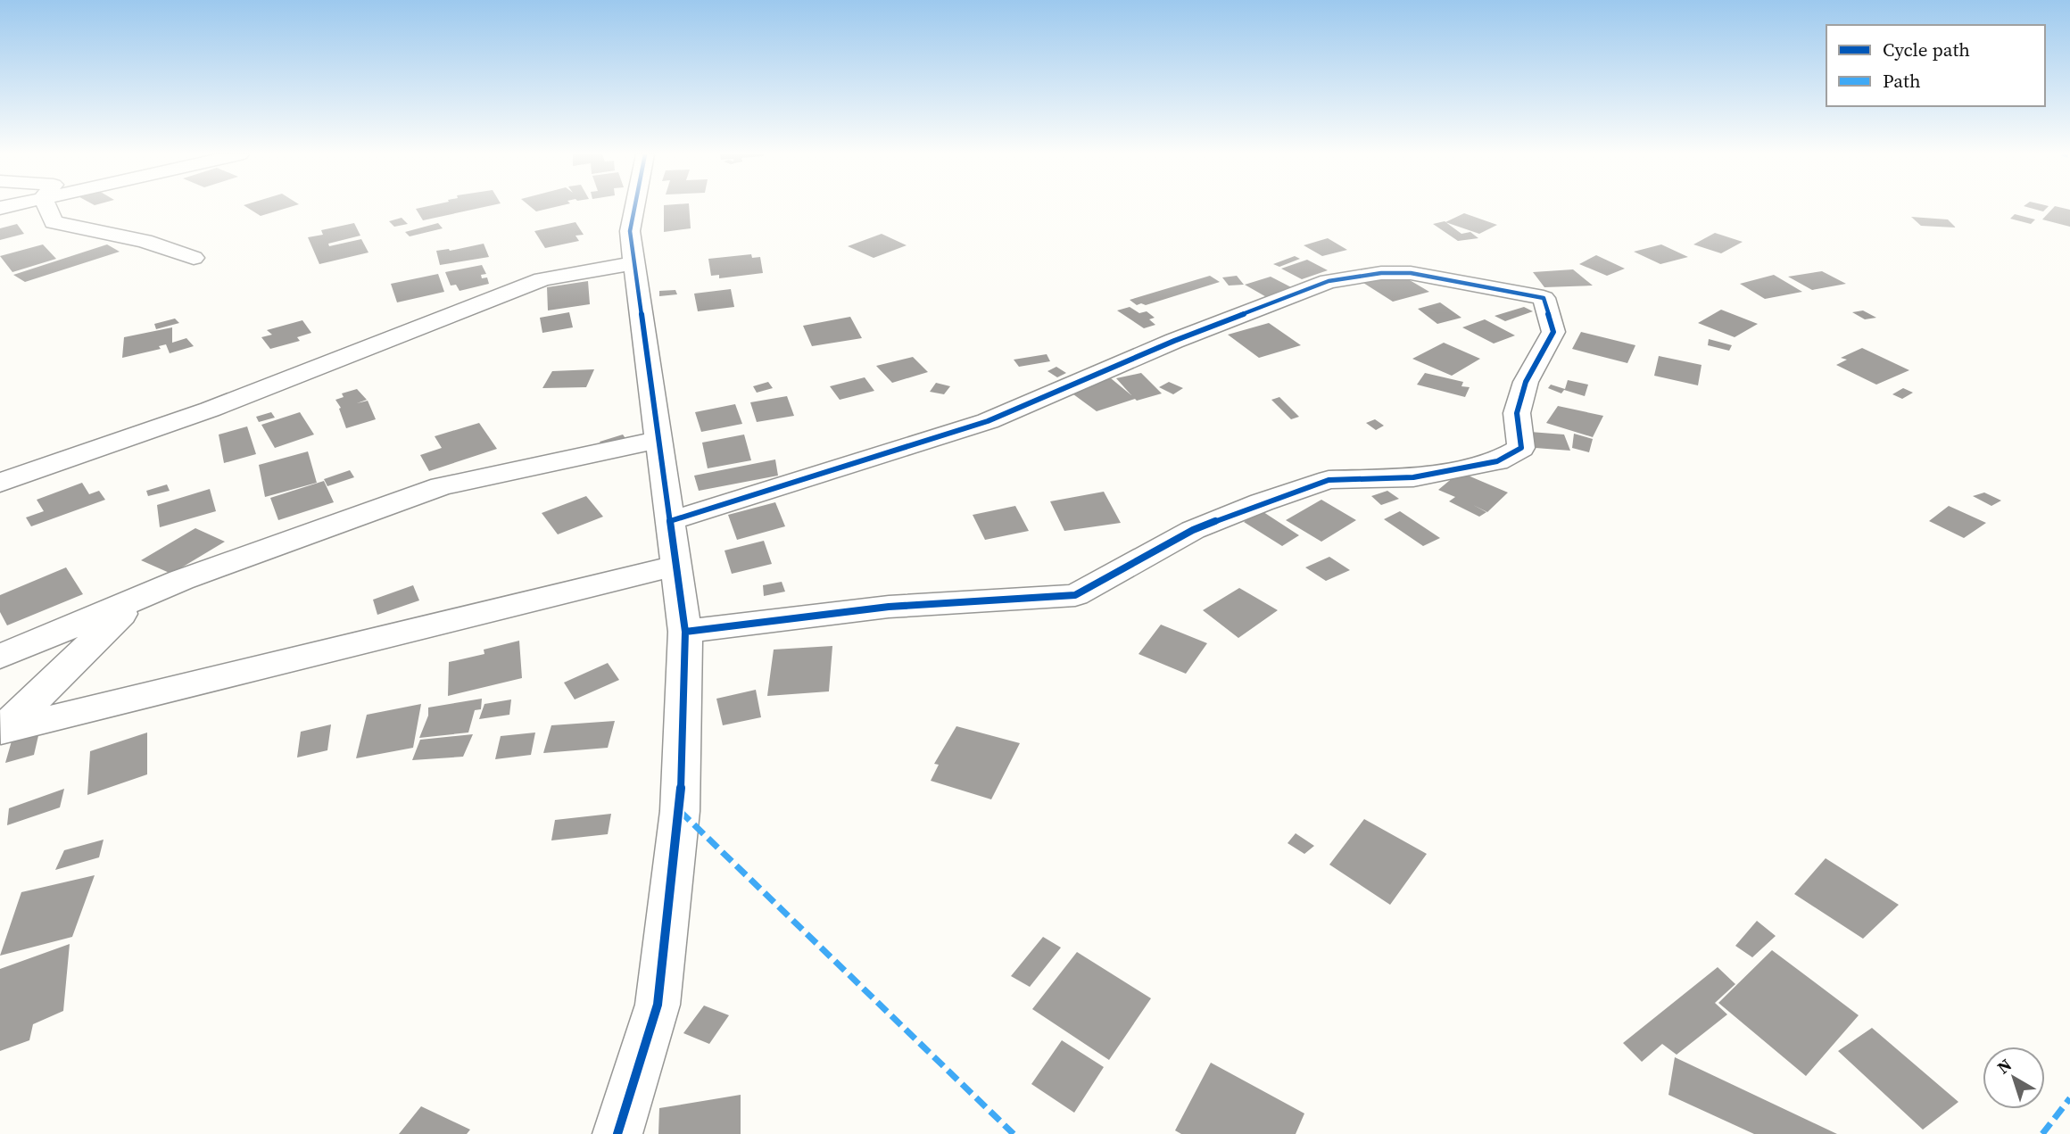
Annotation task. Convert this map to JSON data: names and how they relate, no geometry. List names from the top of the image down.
{
  "legend": ["Cycle path", "Path"],
  "north": "top left"
}
